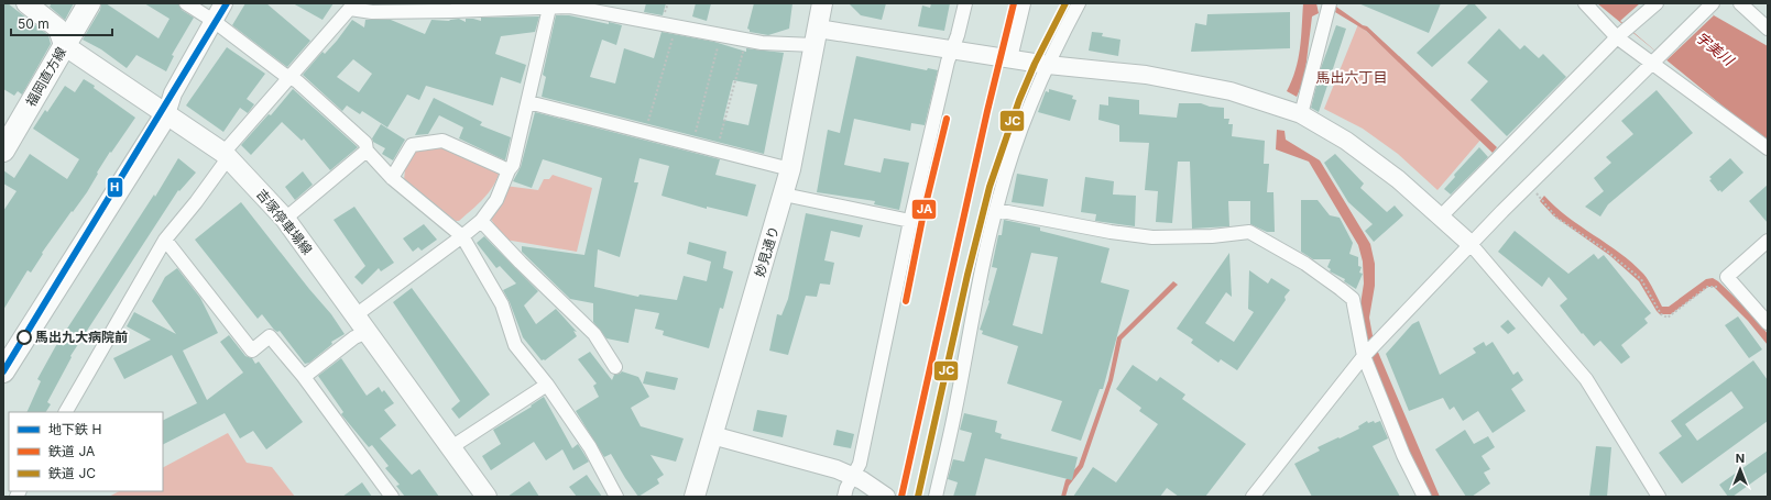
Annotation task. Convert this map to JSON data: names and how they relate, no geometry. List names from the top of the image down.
{
  "streets": {
    "main road": ["福岡直方線", "吉塚停車場線", "妙見通り"]
  },
  "crossings": [
    ["福岡直方線", "吉塚停車場線"]
  ],
  "districts": ["馬出六丁目"],
  "water": ["宇美川"],
  "places": ["馬出九大病院前"],
  "lines": ["metro line H", "rail line JA", "rail line JC"],
  "legend": ["地下鉄 H", "鉄道 JA", "鉄道 JC"],
  "scale_bar": "50 m",
  "north": "top"
}
